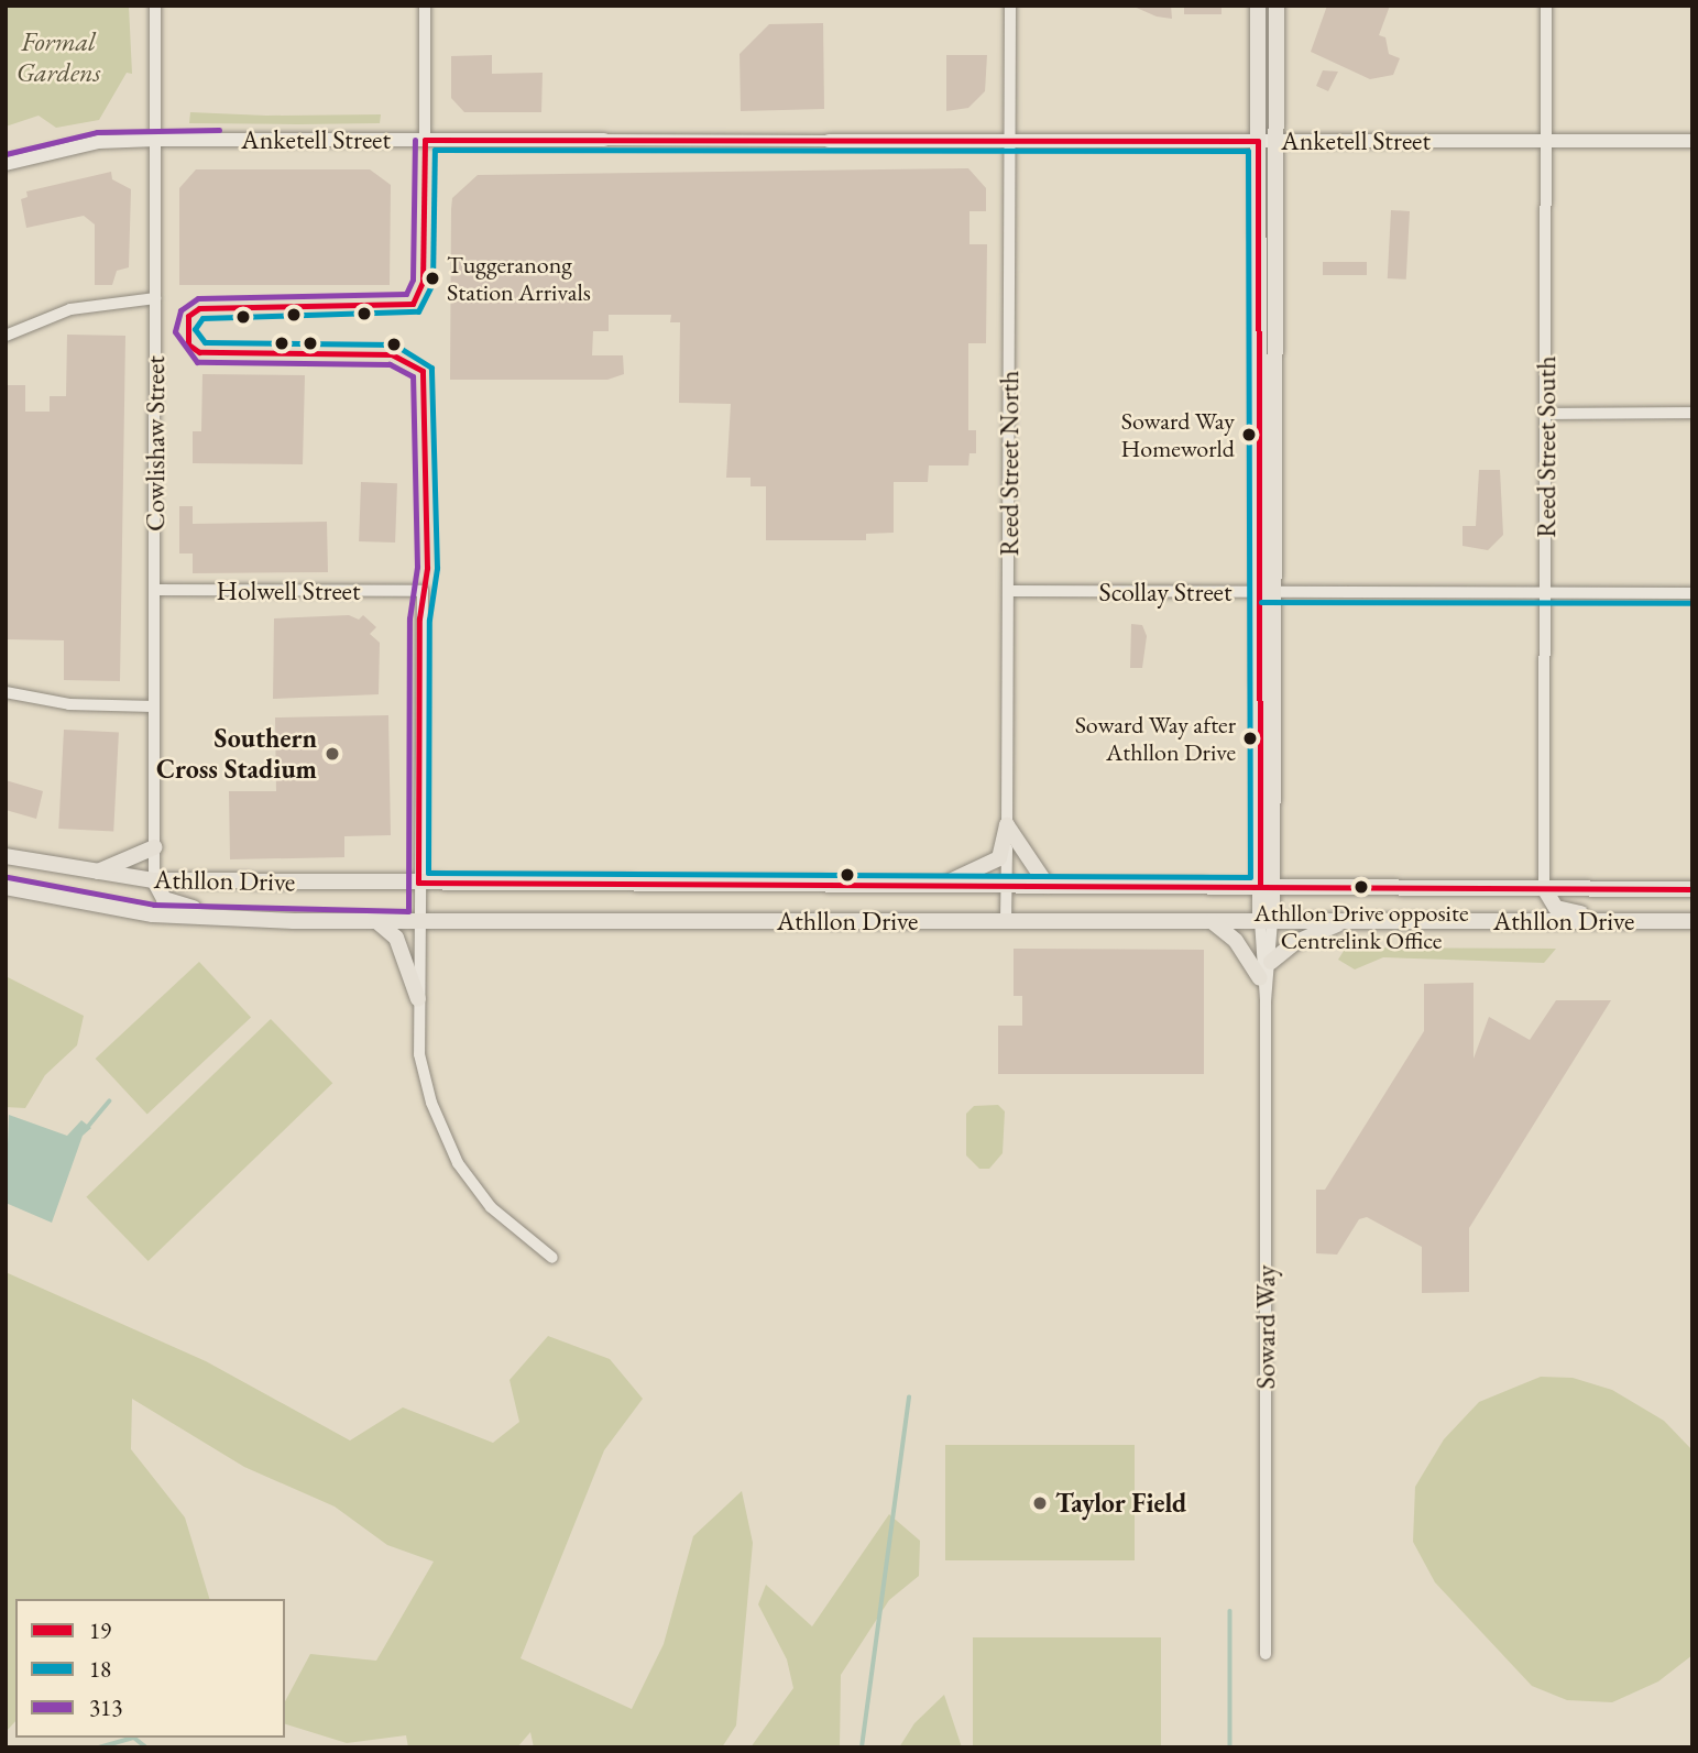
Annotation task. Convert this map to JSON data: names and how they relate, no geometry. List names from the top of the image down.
{
  "streets": {
    "main road": ["Athllon Drive", "Soward Way"],
    "street": [
      "Anketell Street",
      "Cowlishaw Street",
      "Reed Street South",
      "Reed Street North",
      "Holwell Street",
      "Scollay Street"
    ]
  },
  "crossings": [
    ["Anketell Street", "Cowlishaw Street"],
    ["Anketell Street", "Reed Street South"],
    ["Anketell Street", "Reed Street North"],
    ["Anketell Street", "Soward Way"],
    ["Cowlishaw Street", "Holwell Street"],
    ["Cowlishaw Street", "Athllon Drive"],
    ["Reed Street South", "Scollay Street"],
    ["Reed Street South", "Athllon Drive"],
    ["Reed Street North", "Scollay Street"],
    ["Reed Street North", "Athllon Drive"],
    ["Holwell Street", "Athllon Drive"],
    ["Scollay Street", "Soward Way"],
    ["Athllon Drive", "Soward Way"]
  ],
  "parks": ["Formal Gardens"],
  "places": [
    "Tuggeranong Station Arrivals",
    "Soward Way Homeworld",
    "Soward Way after Athllon Drive",
    "Southern Cross Stadium",
    "Athllon Drive opposite Centrelink Office",
    "Taylor Field"
  ],
  "lines": ["transit line 313", "transit line 19", "transit line 18"],
  "legend": ["19", "18", "313"]
}
